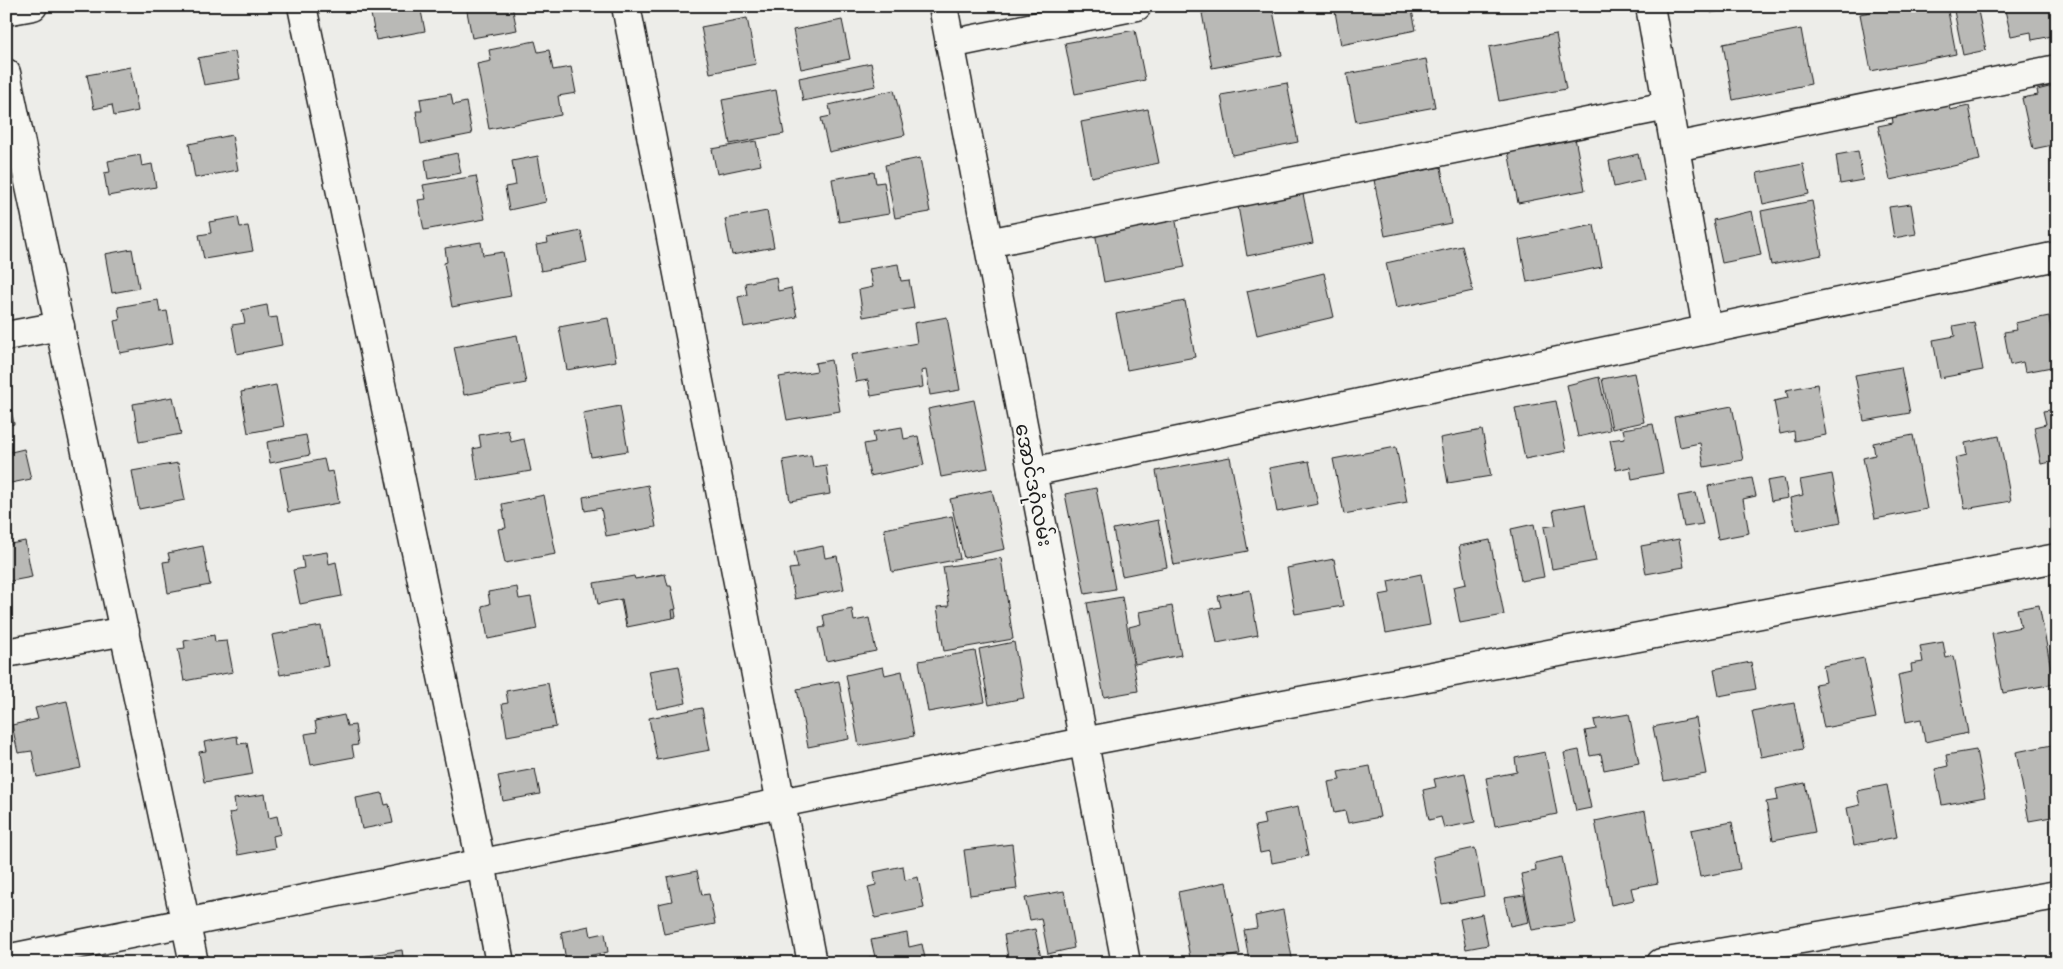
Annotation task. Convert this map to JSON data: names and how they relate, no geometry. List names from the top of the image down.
{
  "streets": {
    "street": ["အောင်ဒဂုံလမ်း"]
  }
}
